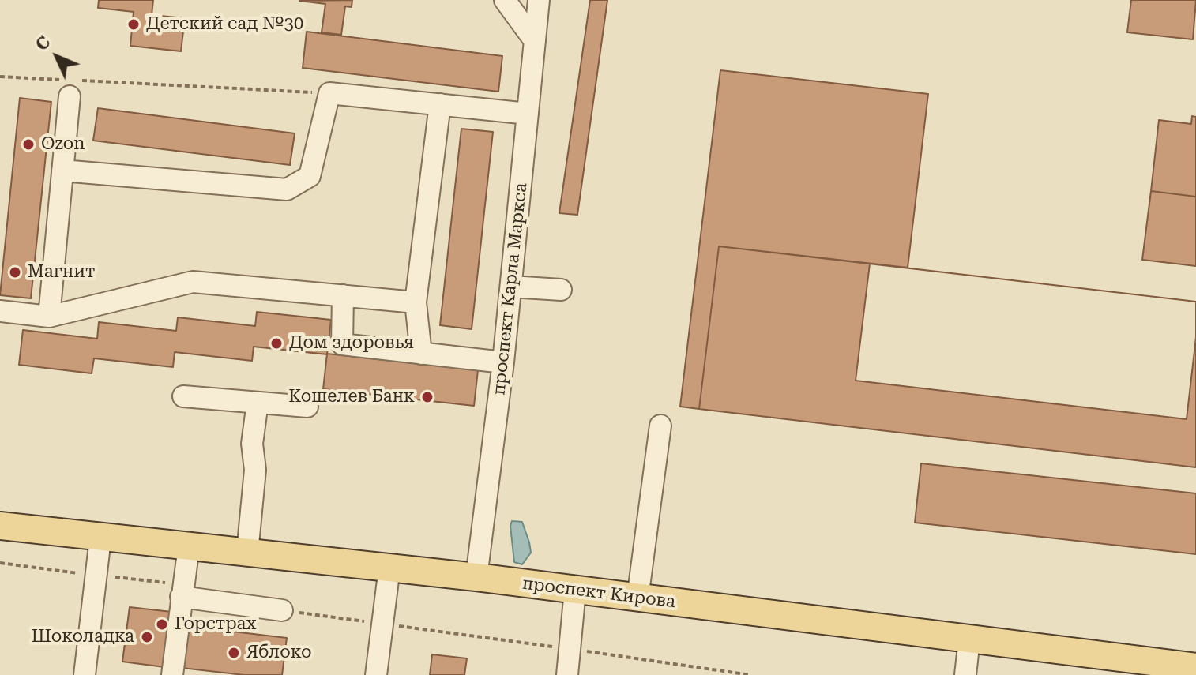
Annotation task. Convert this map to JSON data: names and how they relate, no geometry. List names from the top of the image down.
{
  "streets": {
    "main road": ["проспект Кирова"],
    "street": ["проспект Карла Маркса"]
  },
  "crossings": [
    ["проспект Карла Маркса", "проспект Кирова"]
  ],
  "places": [
    "Детский сад №30",
    "Ozon",
    "Магнит",
    "Дом здоровья",
    "Кошелев Банк",
    "Горстрах",
    "Шоколадка",
    "Яблоко"
  ],
  "north": "top left"
}
